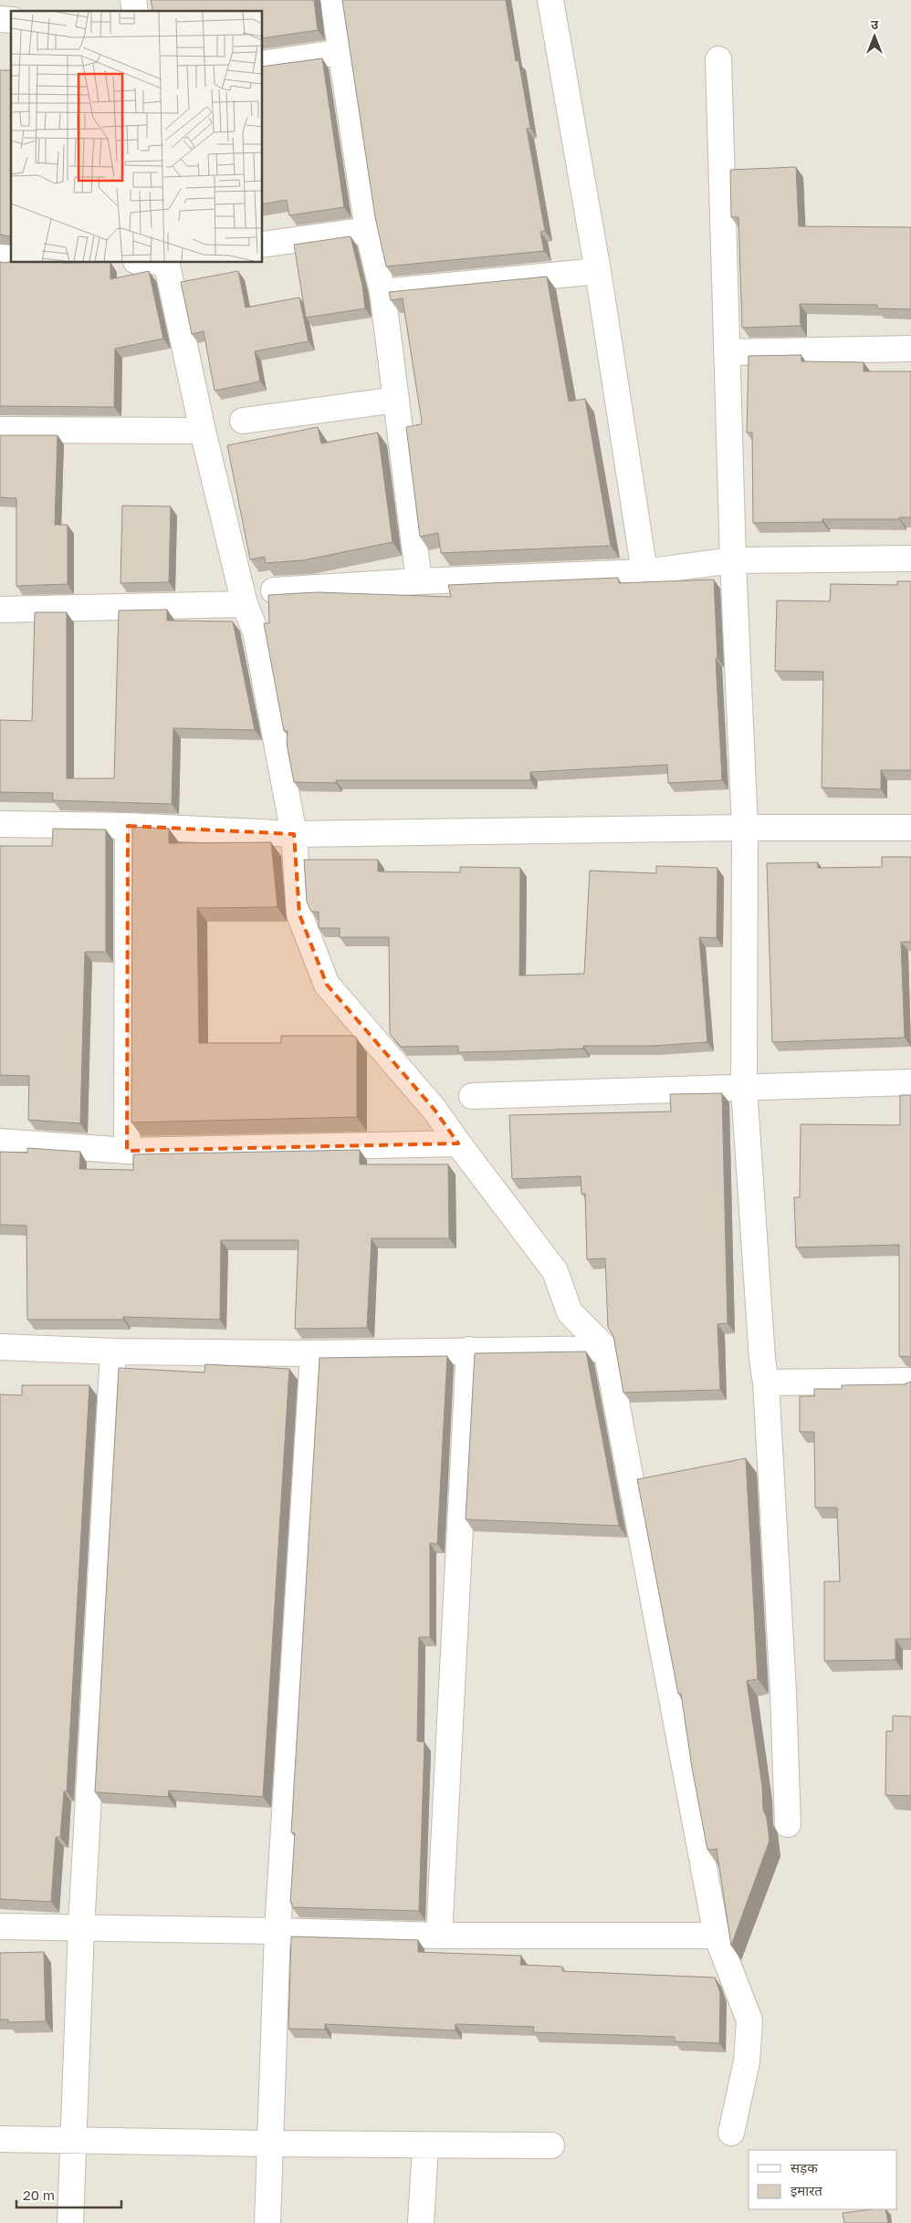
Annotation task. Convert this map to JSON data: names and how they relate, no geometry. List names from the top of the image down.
{
  "legend": ["सड़क", "इमारत"],
  "scale_bar": "20 m",
  "north": "top"
}
